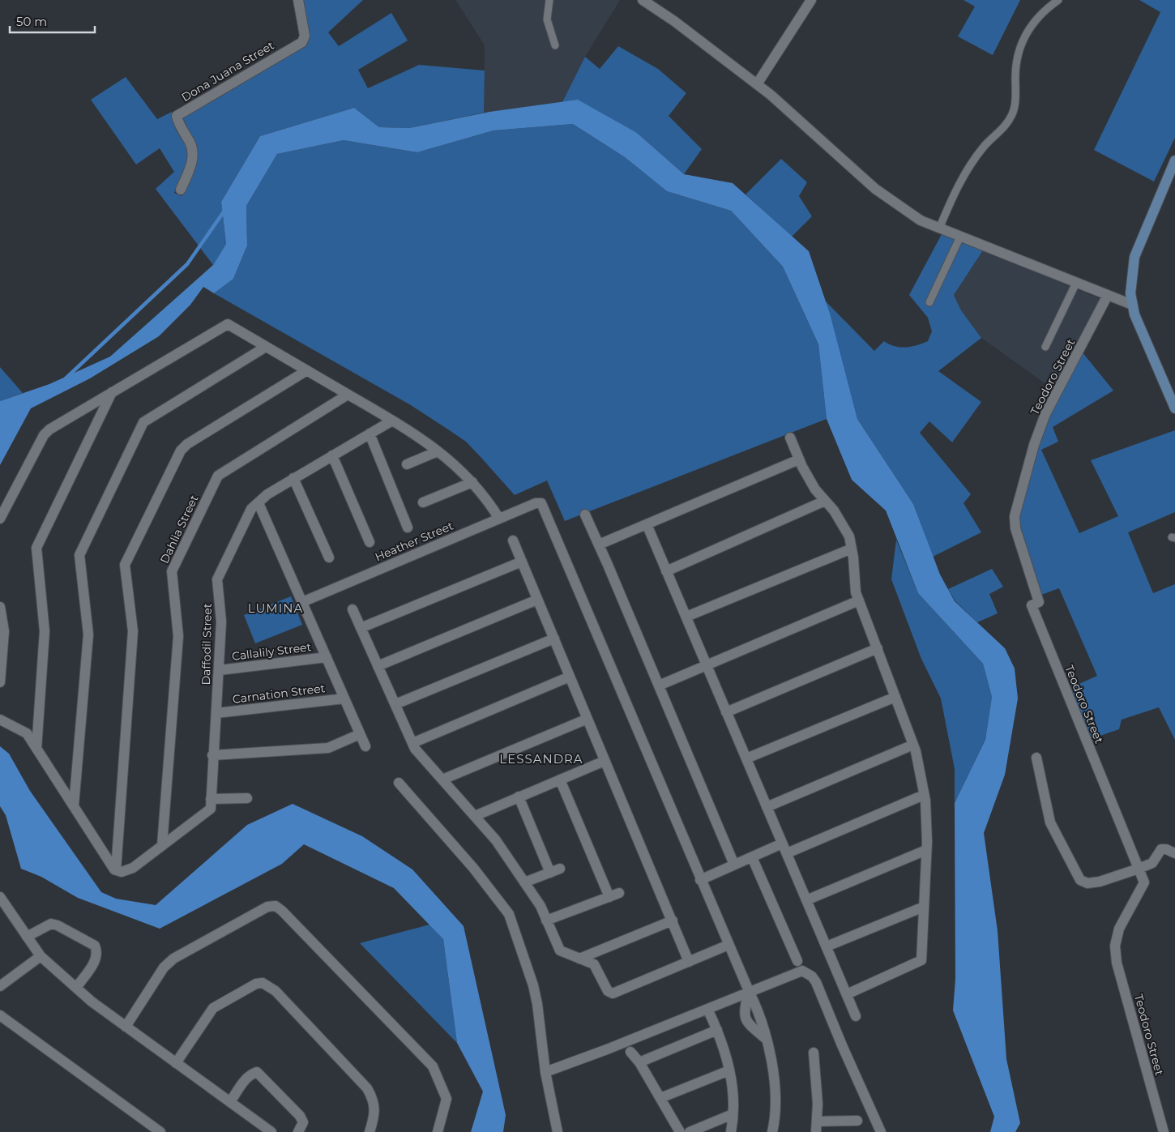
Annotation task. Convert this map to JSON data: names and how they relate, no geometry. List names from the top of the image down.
{
  "streets": {
    "street": [
      "Dona Juana Street",
      "Teodoro Street",
      "Dahlia Street",
      "Heather Street",
      "Daffodil Street",
      "Callalily Street",
      "Carnation Street"
    ]
  },
  "crossings": [
    ["Daffodil Street", "Callalily Street"],
    ["Daffodil Street", "Carnation Street"]
  ],
  "districts": ["LUMINA", "LESSANDRA"],
  "scale_bar": "50 m"
}
